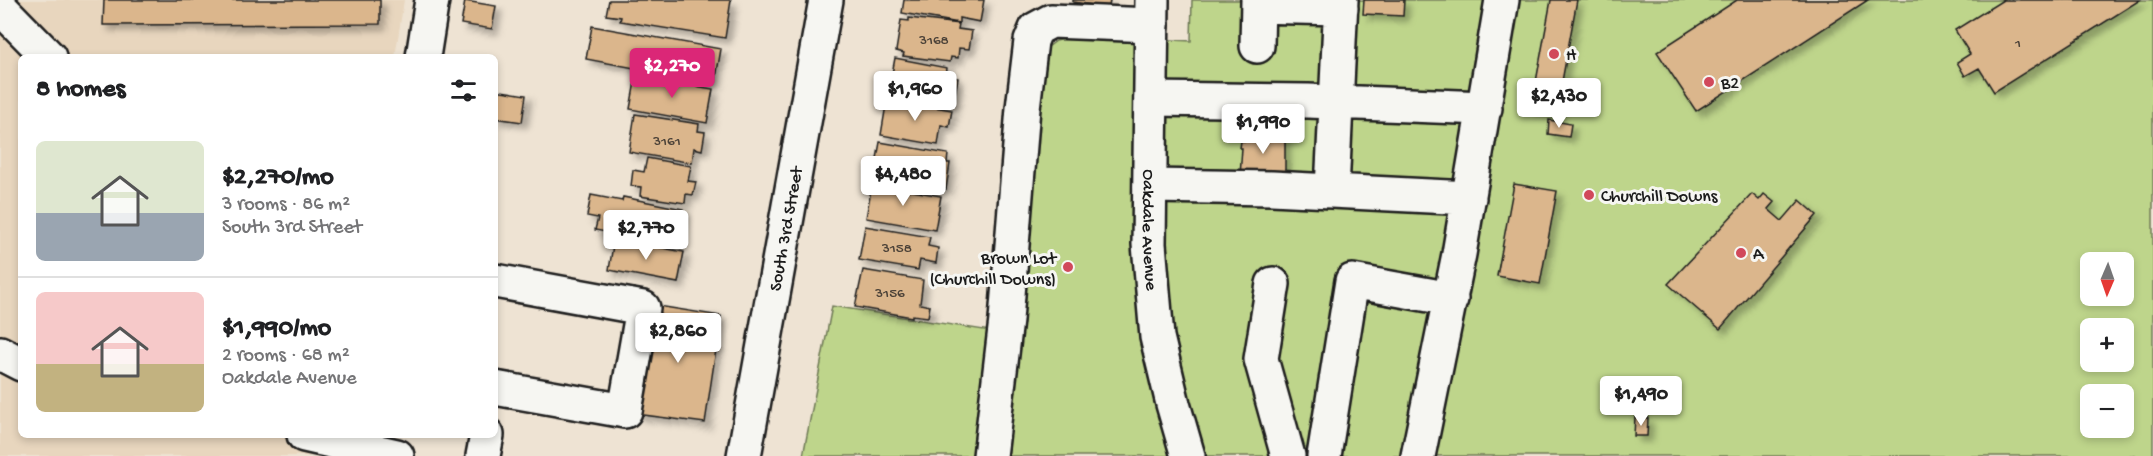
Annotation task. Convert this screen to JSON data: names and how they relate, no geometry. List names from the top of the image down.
{
  "streets": {
    "main road": ["South 3rd Street", "Oakdale Avenue"]
  },
  "places": [
    "H",
    "B2",
    "Churchill Downs",
    "A",
    "Brown Lot (Churchill Downs)"
  ],
  "house_numbers": [
    "3168",
    "1",
    "3161",
    "3158",
    "3156"
  ],
  "north": "bottom",
  "page": {
    "price": [
      "$2,270",
      "$1,960",
      "$2,430",
      "$1,990",
      "$4,480",
      "$2,770",
      "$2,860",
      "$1,490"
    ],
    "heading": "8 homes",
    "list": [
      {
        "name": "$2,270/mo",
        "note": "3 rooms · 86 m² · South 3rd Street"
      },
      {
        "name": "$1,990/mo",
        "note": "2 rooms · 68 m² · Oakdale Avenue"
      }
    ],
    "map_buttons": ["+", "−"]
  }
}
